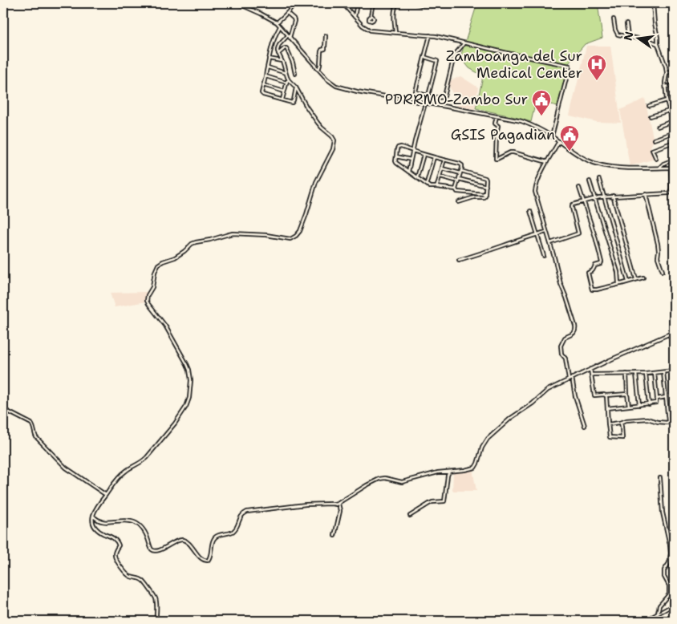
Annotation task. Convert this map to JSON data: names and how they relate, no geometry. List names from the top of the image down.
{
  "places": {
    "hospital": ["Zamboanga del Sur Medical Center"],
    "public building": ["PDRRMO-Zambo Sur", "GSIS Pagadian"]
  },
  "north": "left"
}
